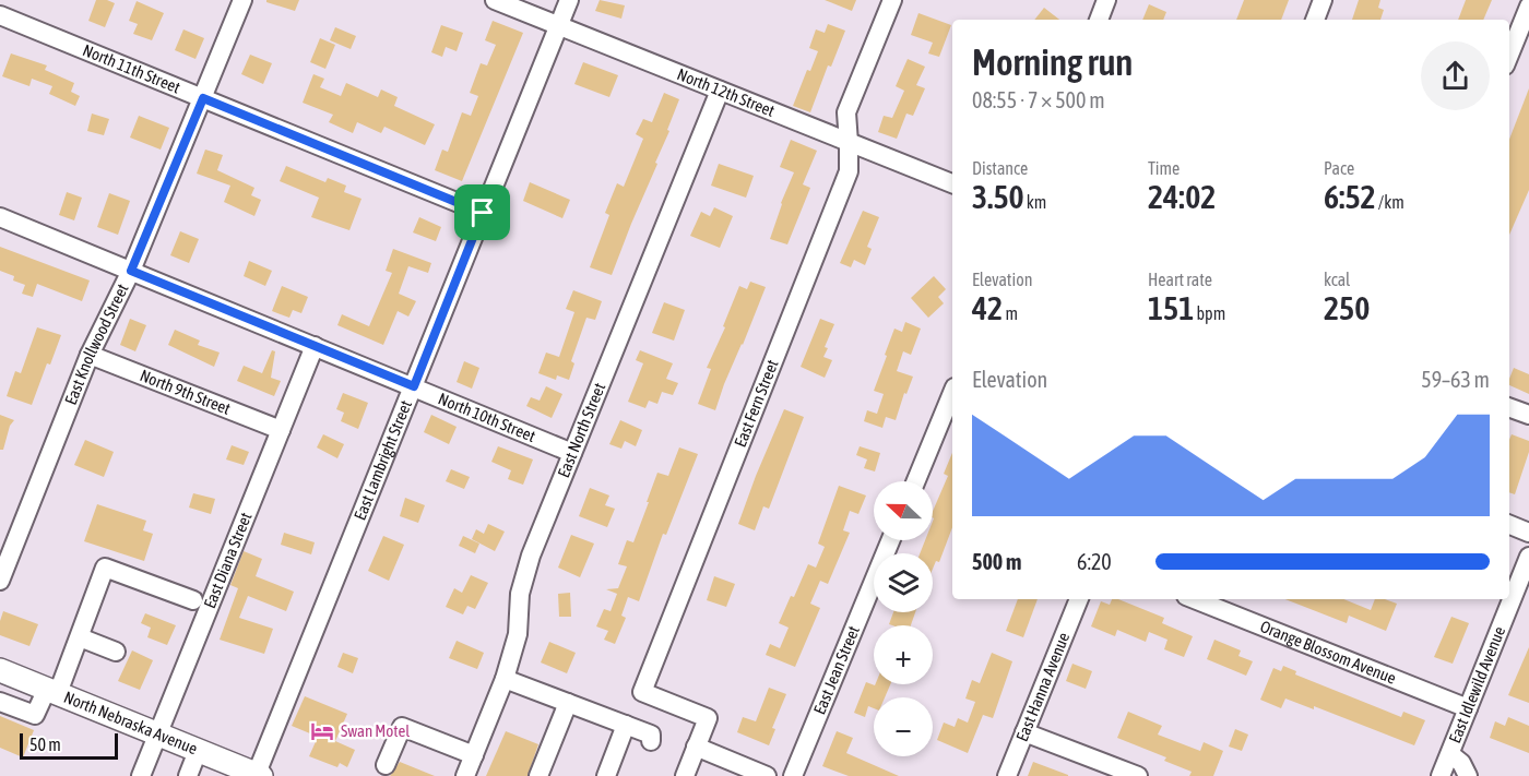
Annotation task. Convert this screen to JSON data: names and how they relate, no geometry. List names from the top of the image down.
{
  "streets": {
    "main road": ["North Nebraska Avenue"],
    "street": [
      "North 11th Street",
      "North 12th Street",
      "East Knollwood Street",
      "North 9th Street",
      "East Fern Street",
      "North 10th Street",
      "East North Street",
      "East Lambright Street",
      "East Diana Street",
      "Orange Blossom Avenue",
      "East Jean Street",
      "East Idlewild Avenue",
      "East Hanna Avenue"
    ]
  },
  "crossings": [
    ["North 11th Street", "East Knollwood Street"],
    ["North 11th Street", "East Lambright Street"],
    ["North 12th Street", "East Fern Street"],
    ["North 12th Street", "East North Street"],
    ["North 12th Street", "East Lambright Street"],
    ["East Knollwood Street", "North 9th Street"],
    ["East Knollwood Street", "North 10th Street"],
    ["North 9th Street", "East Diana Street"],
    ["North 10th Street", "East North Street"],
    ["North 10th Street", "East Lambright Street"],
    ["North 10th Street", "East Diana Street"],
    ["East Lambright Street", "North Nebraska Avenue"],
    ["East Diana Street", "North Nebraska Avenue"],
    ["Orange Blossom Avenue", "East Idlewild Avenue"]
  ],
  "places": {
    "hotel": ["Swan Motel"]
  },
  "scale_bar": "50 m",
  "north": "left",
  "page": {
    "heading": ["Morning run", "08:55 · 7 × 500 m"],
    "stats": [
      ["Distance", "3.50 km"],
      ["Time", "24:02"],
      ["Pace", "6:52 /km"],
      ["Elevation", "42 m"],
      ["Heart rate", "151 bpm"],
      ["kcal", "250"]
    ],
    "chart": ["Elevation", "59–63 m"],
    "map_buttons": ["+", "−"],
    "list": [
      {
        "name": "500 m",
        "note": "6:20"
      }
    ],
    "scale": "50 m"
  }
}
